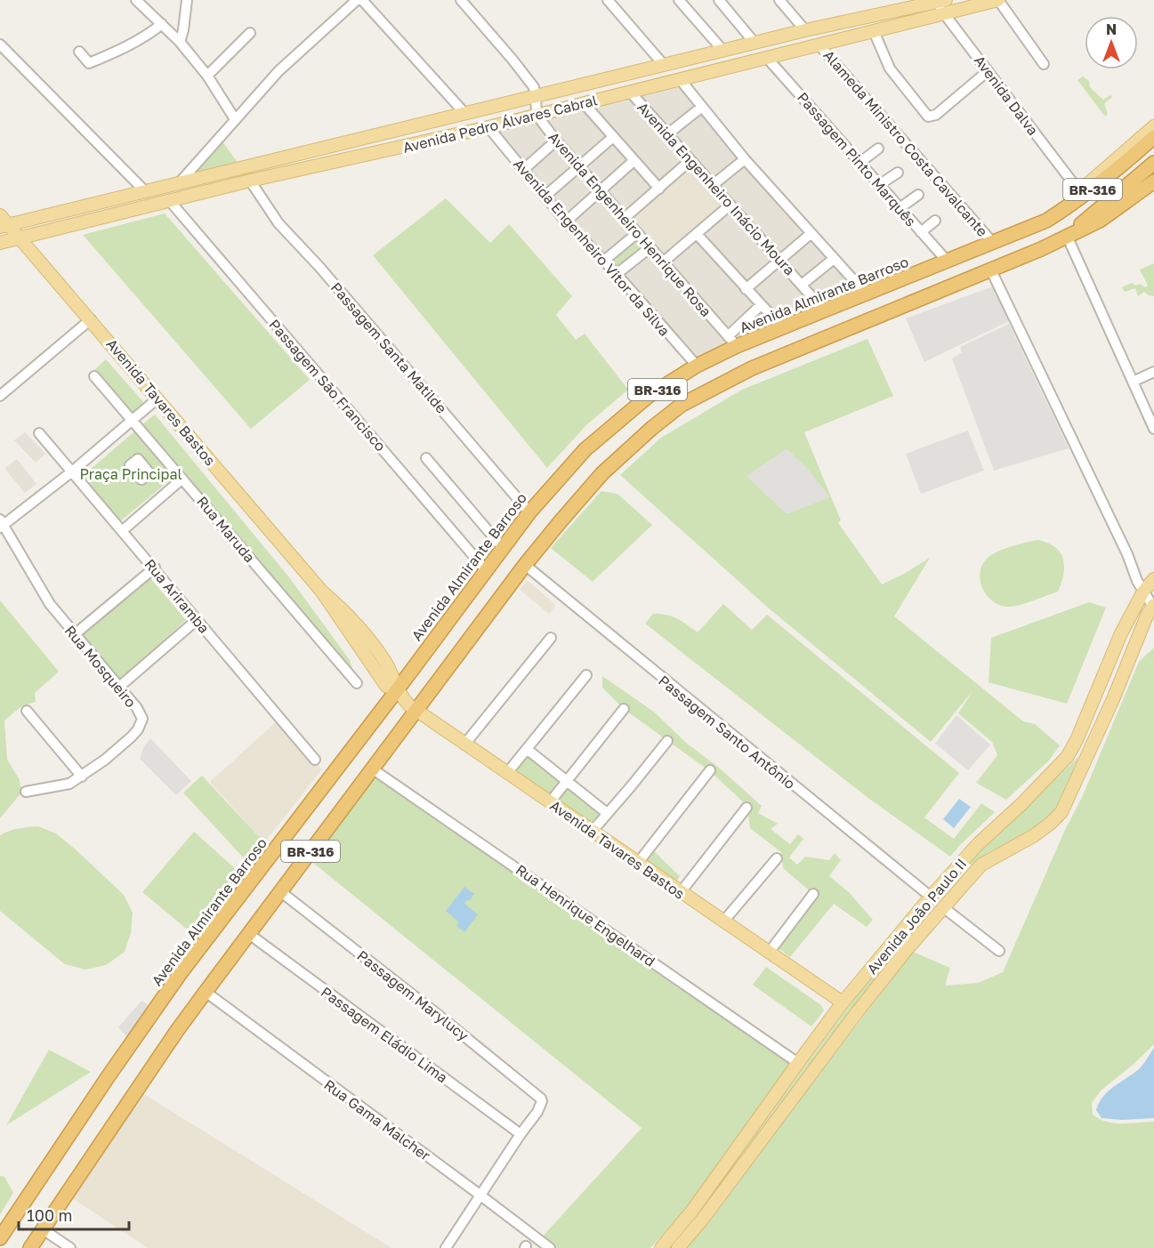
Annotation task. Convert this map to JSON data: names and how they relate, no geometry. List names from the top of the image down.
{
  "streets": {
    "highway": ["BR-316", "Avenida Almirante Barroso"],
    "main road": ["Avenida Pedro Álvares Cabral", "Avenida Tavares Bastos", "Avenida João Paulo II"],
    "street": [
      "Avenida Dalva",
      "Alameda Ministro Costa Cavalcante",
      "Passagem Pinto Marquês",
      "Avenida Engenheiro Inácio Moura",
      "Avenida Engenheiro Henrique Rosa",
      "Avenida Engenheiro Vitor da Silva",
      "Passagem Santa Matilde",
      "Passagem São Francisco",
      "Rua Maruda",
      "Rua Ariramba",
      "Rua Mosqueiro",
      "Passagem Santo Antônio",
      "Rua Henrique Engelhard",
      "Passagem Marylucy",
      "Passagem Eládio Lima",
      "Rua Gama Malcher"
    ]
  },
  "crossings": [
    ["Avenida Dalva", "Avenida Pedro Álvares Cabral"],
    ["Avenida Pedro Álvares Cabral", "Alameda Ministro Costa Cavalcante"],
    ["Avenida Pedro Álvares Cabral", "Passagem Pinto Marquês"],
    ["Avenida Pedro Álvares Cabral", "Avenida Engenheiro Inácio Moura"],
    ["Avenida Pedro Álvares Cabral", "Avenida Engenheiro Henrique Rosa"],
    ["Avenida Pedro Álvares Cabral", "Avenida Engenheiro Vitor da Silva"],
    ["Avenida Pedro Álvares Cabral", "Passagem Santa Matilde"],
    ["Avenida Pedro Álvares Cabral", "Passagem São Francisco"],
    ["Avenida Pedro Álvares Cabral", "Avenida Tavares Bastos"],
    ["Alameda Ministro Costa Cavalcante", "Avenida Almirante Barroso"],
    ["Passagem Pinto Marquês", "Avenida Almirante Barroso"],
    ["Avenida Engenheiro Inácio Moura", "Avenida Almirante Barroso"],
    ["BR-316", "Avenida Tavares Bastos"],
    ["BR-316", "Passagem Santo Antônio"],
    ["BR-316", "Rua Henrique Engelhard"],
    ["BR-316", "Passagem Marylucy"],
    ["BR-316", "Passagem Eládio Lima"],
    ["BR-316", "Rua Gama Malcher"],
    ["Avenida Engenheiro Henrique Rosa", "Avenida Almirante Barroso"],
    ["Avenida Engenheiro Vitor da Silva", "Avenida Almirante Barroso"],
    ["Avenida Almirante Barroso", "Passagem Santa Matilde"],
    ["Avenida Almirante Barroso", "Passagem São Francisco"],
    ["Avenida Almirante Barroso", "Avenida Tavares Bastos"],
    ["Avenida Tavares Bastos", "Avenida João Paulo II"],
    ["Passagem Santo Antônio", "Avenida João Paulo II"],
    ["Rua Henrique Engelhard", "Avenida João Paulo II"],
    ["Passagem Marylucy", "Passagem Eládio Lima"]
  ],
  "parks": ["Praça Principal"],
  "scale_bar": "100 m",
  "north": "top"
}
